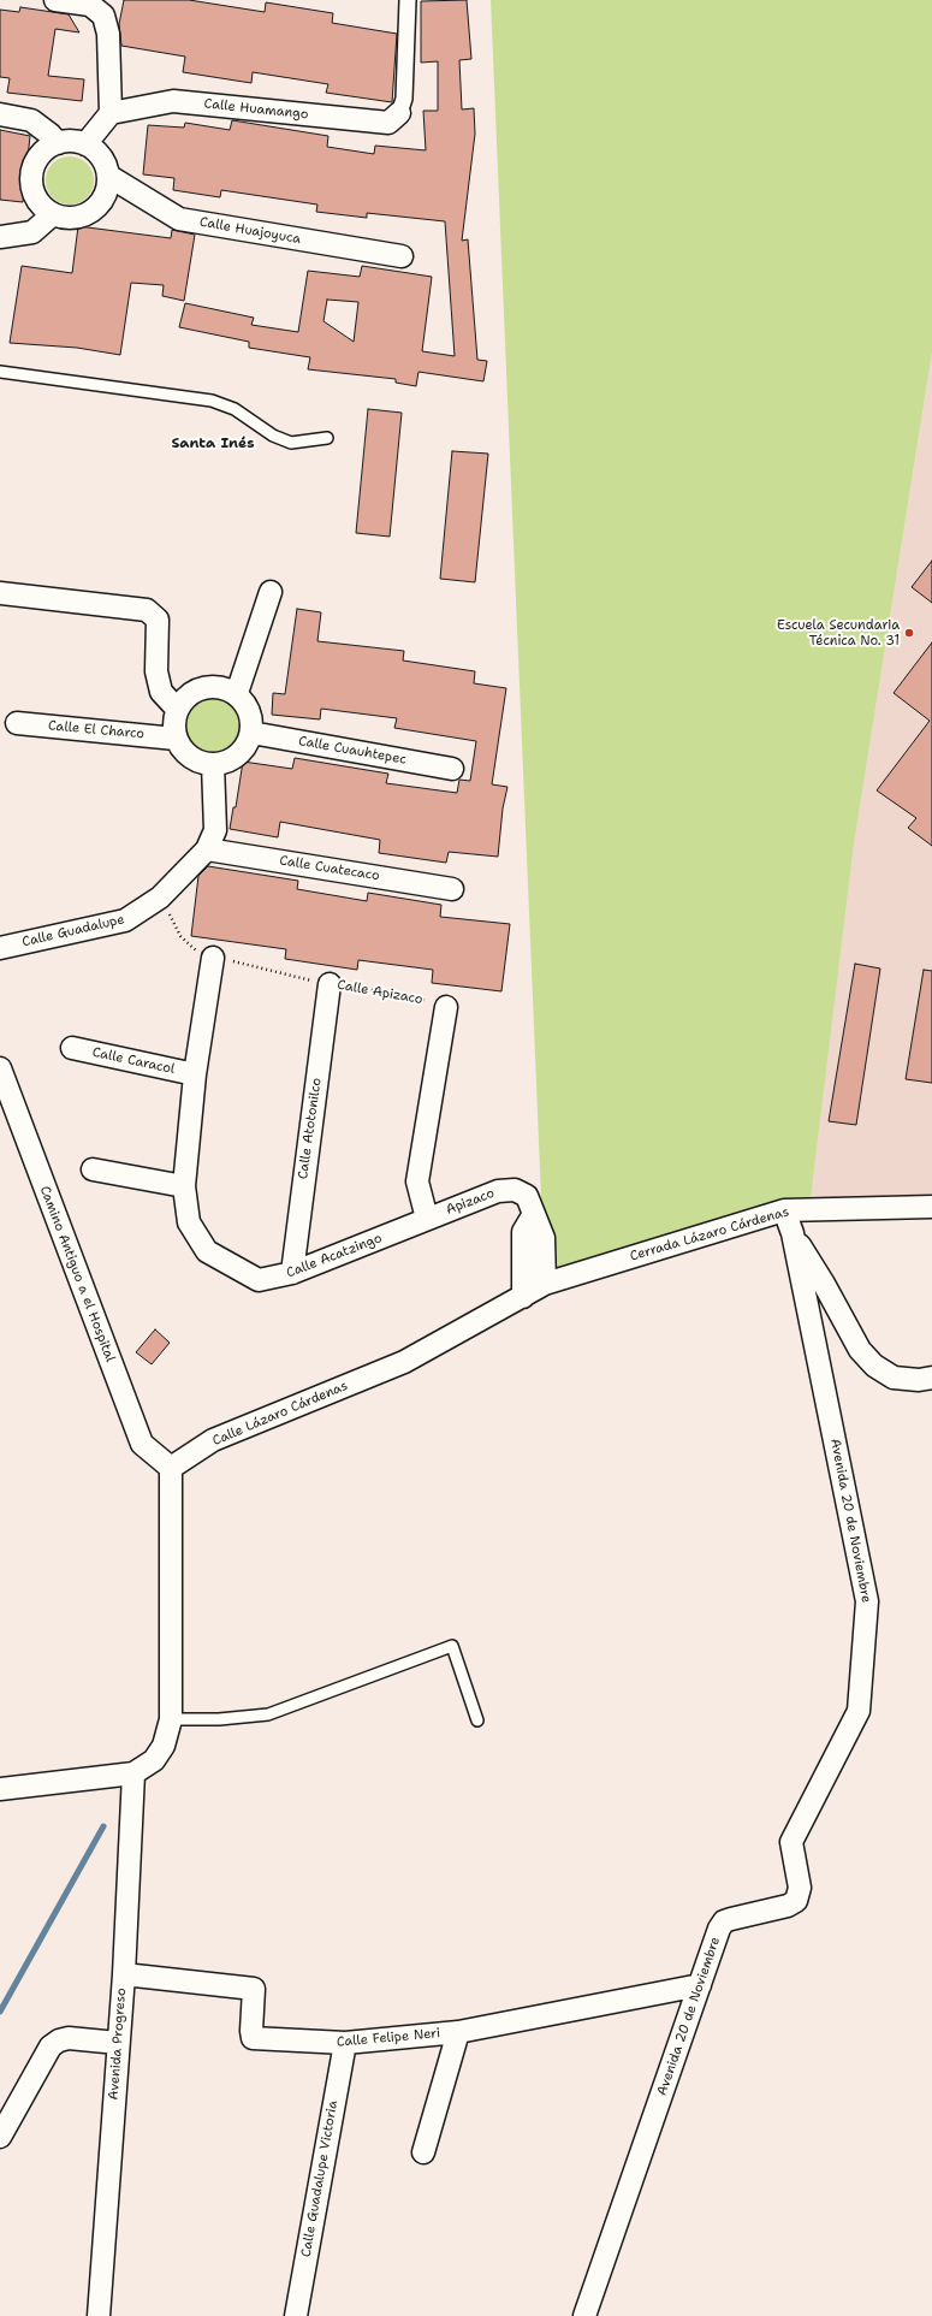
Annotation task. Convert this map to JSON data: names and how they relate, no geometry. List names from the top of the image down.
{
  "streets": {
    "street": [
      "Calle Huamango",
      "Calle Huajoyuca",
      "Calle El Charco",
      "Calle Cuauhtepec",
      "Calle Cuatecaco",
      "Calle Guadalupe",
      "Calle Caracol",
      "Calle Atotonilco",
      "Apizaco",
      "Cerrada Lázaro Cárdenas",
      "Calle Acatzingo",
      "Camino Antiguo a el Hospital",
      "Calle Lázaro Cárdenas",
      "Avenida 20 de Noviembre",
      "Calle Felipe Neri",
      "Avenida Progreso",
      "Calle Guadalupe Victoria"
    ],
    "path": ["Calle Apizaco"]
  },
  "crossings": [
    ["Calle El Charco", "Calle Cuauhtepec"],
    ["Calle El Charco", "Calle Guadalupe"],
    ["Calle Cuauhtepec", "Calle Guadalupe"],
    ["Calle Cuatecaco", "Calle Guadalupe"],
    ["Calle Guadalupe", "Calle Apizaco"],
    ["Calle Apizaco", "Calle Atotonilco"],
    ["Calle Atotonilco", "Calle Acatzingo"],
    ["Apizaco", "Calle Acatzingo"],
    ["Cerrada Lázaro Cárdenas", "Calle Lázaro Cárdenas"],
    ["Cerrada Lázaro Cárdenas", "Avenida 20 de Noviembre"],
    ["Camino Antiguo a el Hospital", "Calle Lázaro Cárdenas"],
    ["Avenida 20 de Noviembre", "Calle Felipe Neri"],
    ["Calle Felipe Neri", "Avenida Progreso"],
    ["Calle Felipe Neri", "Calle Guadalupe Victoria"]
  ],
  "districts": ["Santa Inés"],
  "places": ["Escuela Secundaria Técnica No. 31"]
}
